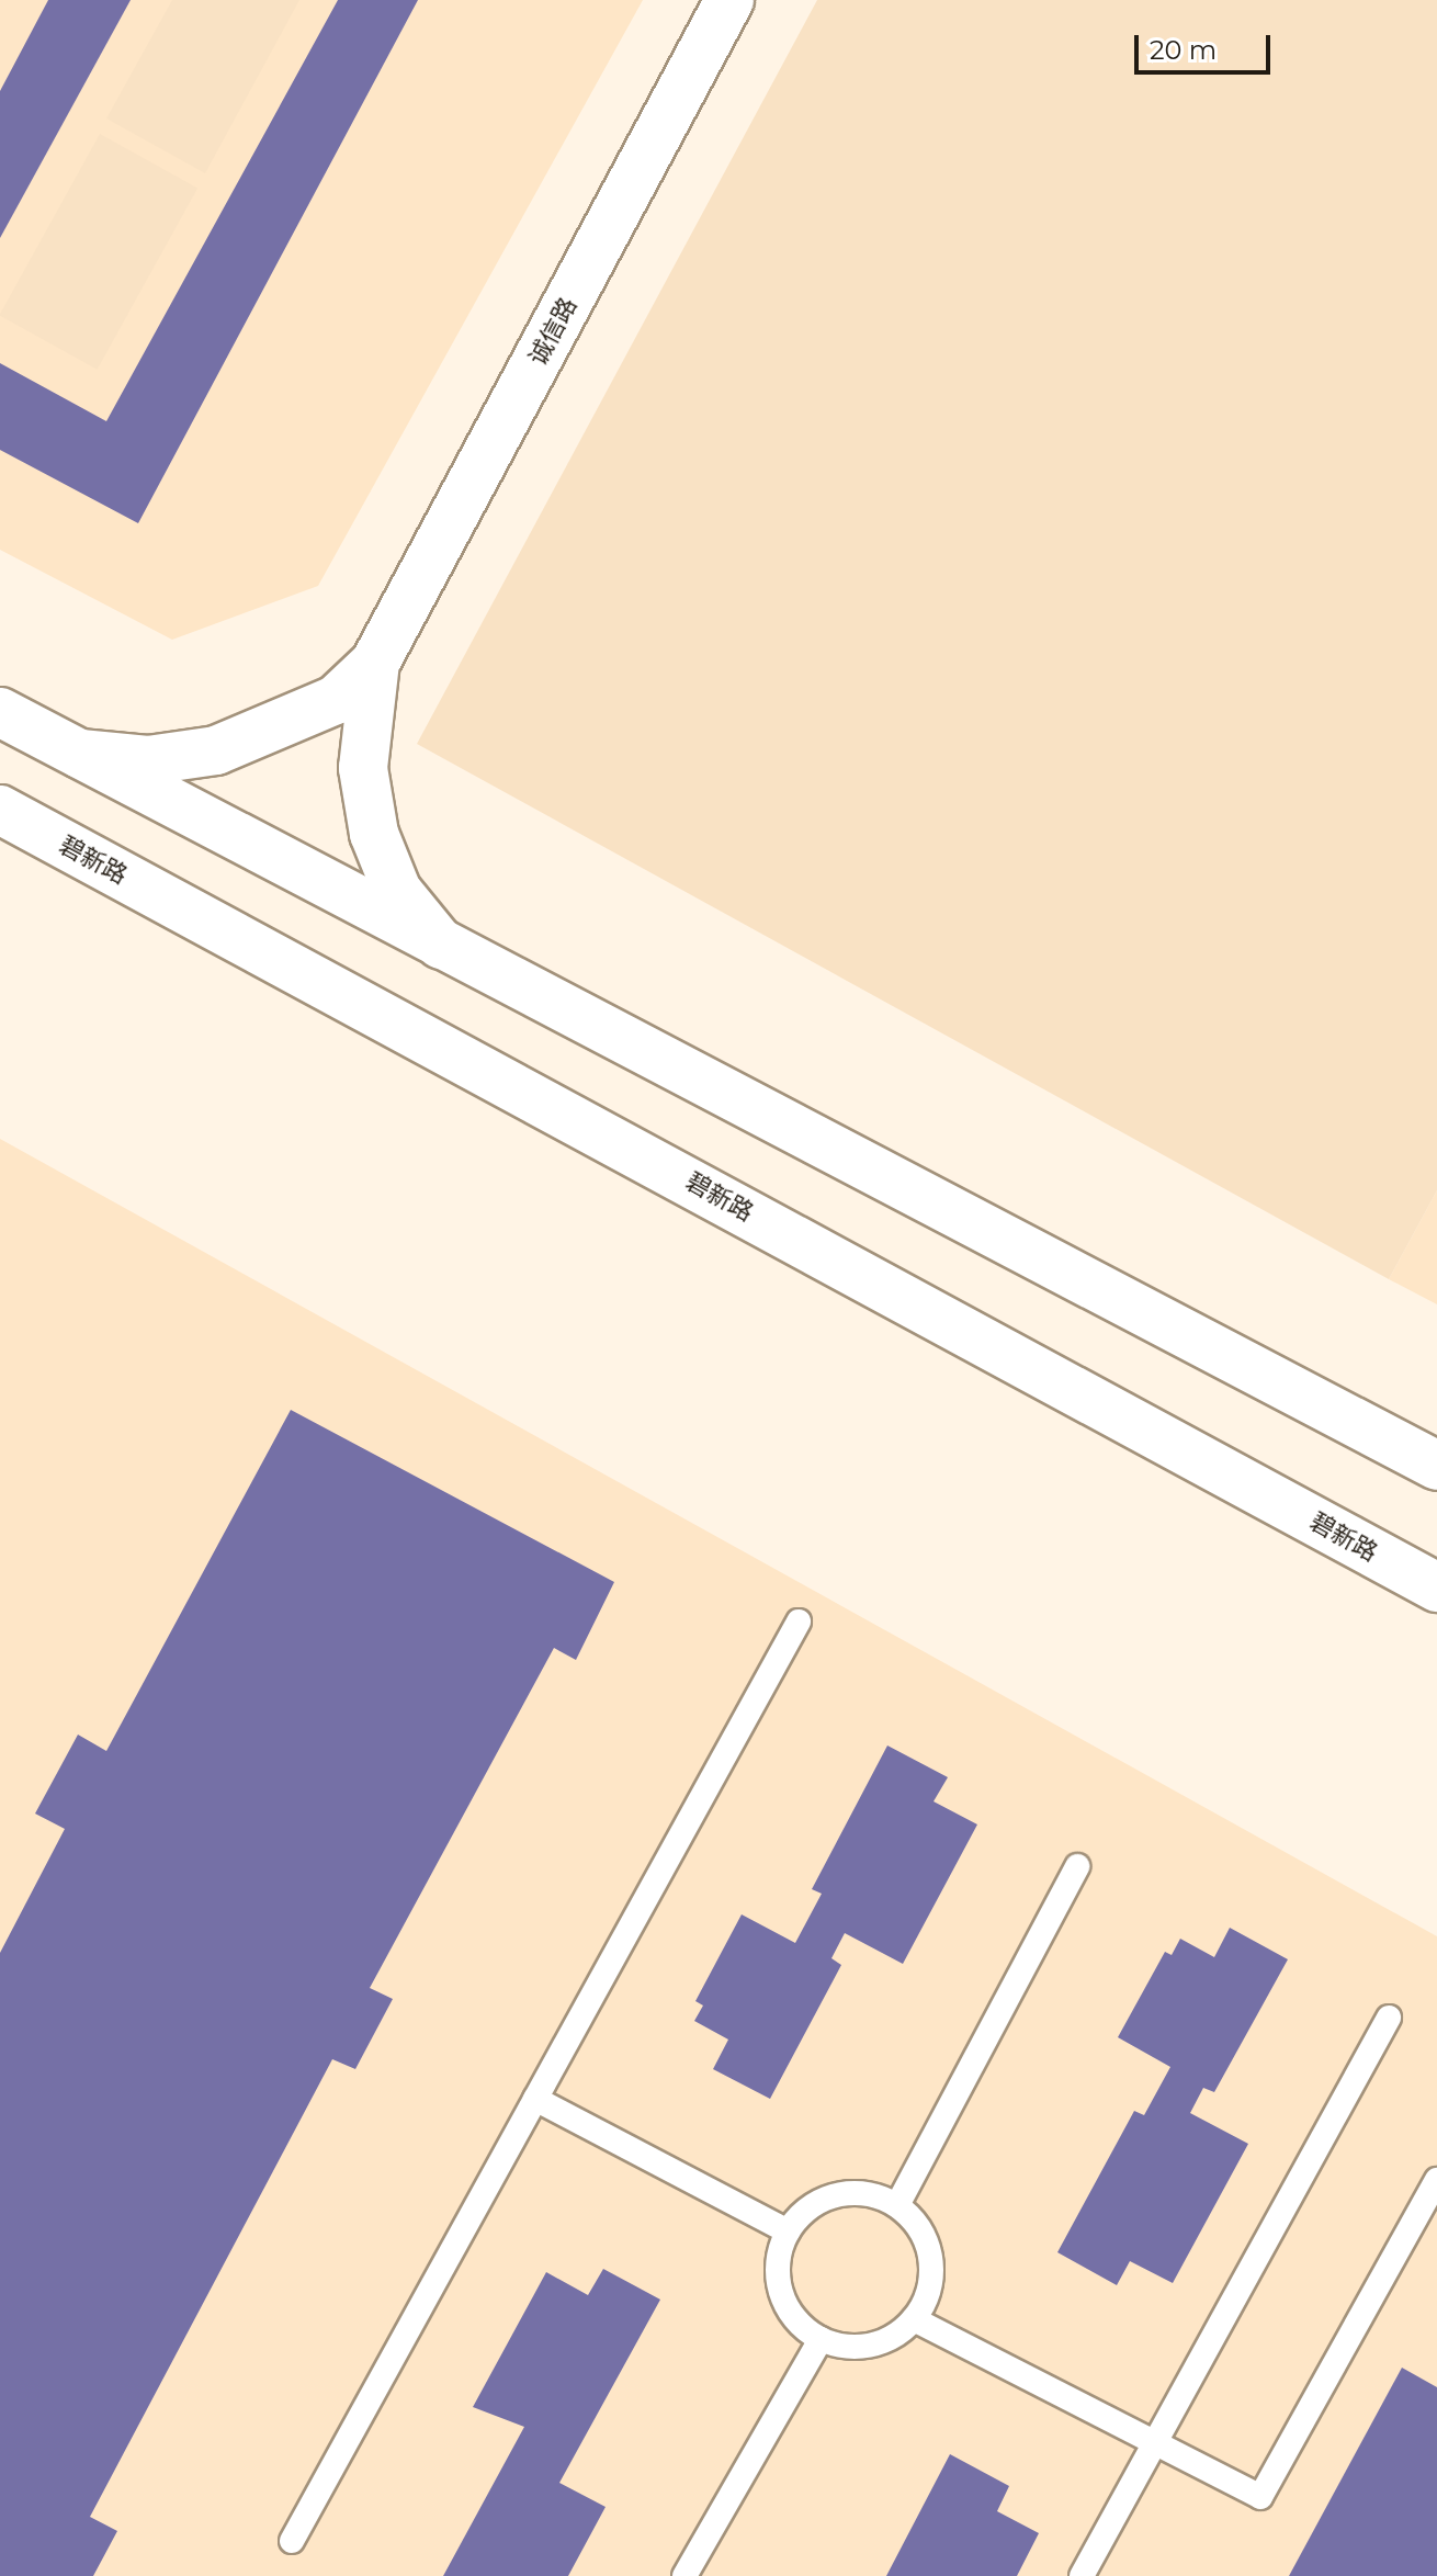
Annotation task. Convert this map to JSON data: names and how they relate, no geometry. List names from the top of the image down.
{
  "streets": {
    "main road": ["诚信路", "碧新路"]
  },
  "scale_bar": "20 m"
}
